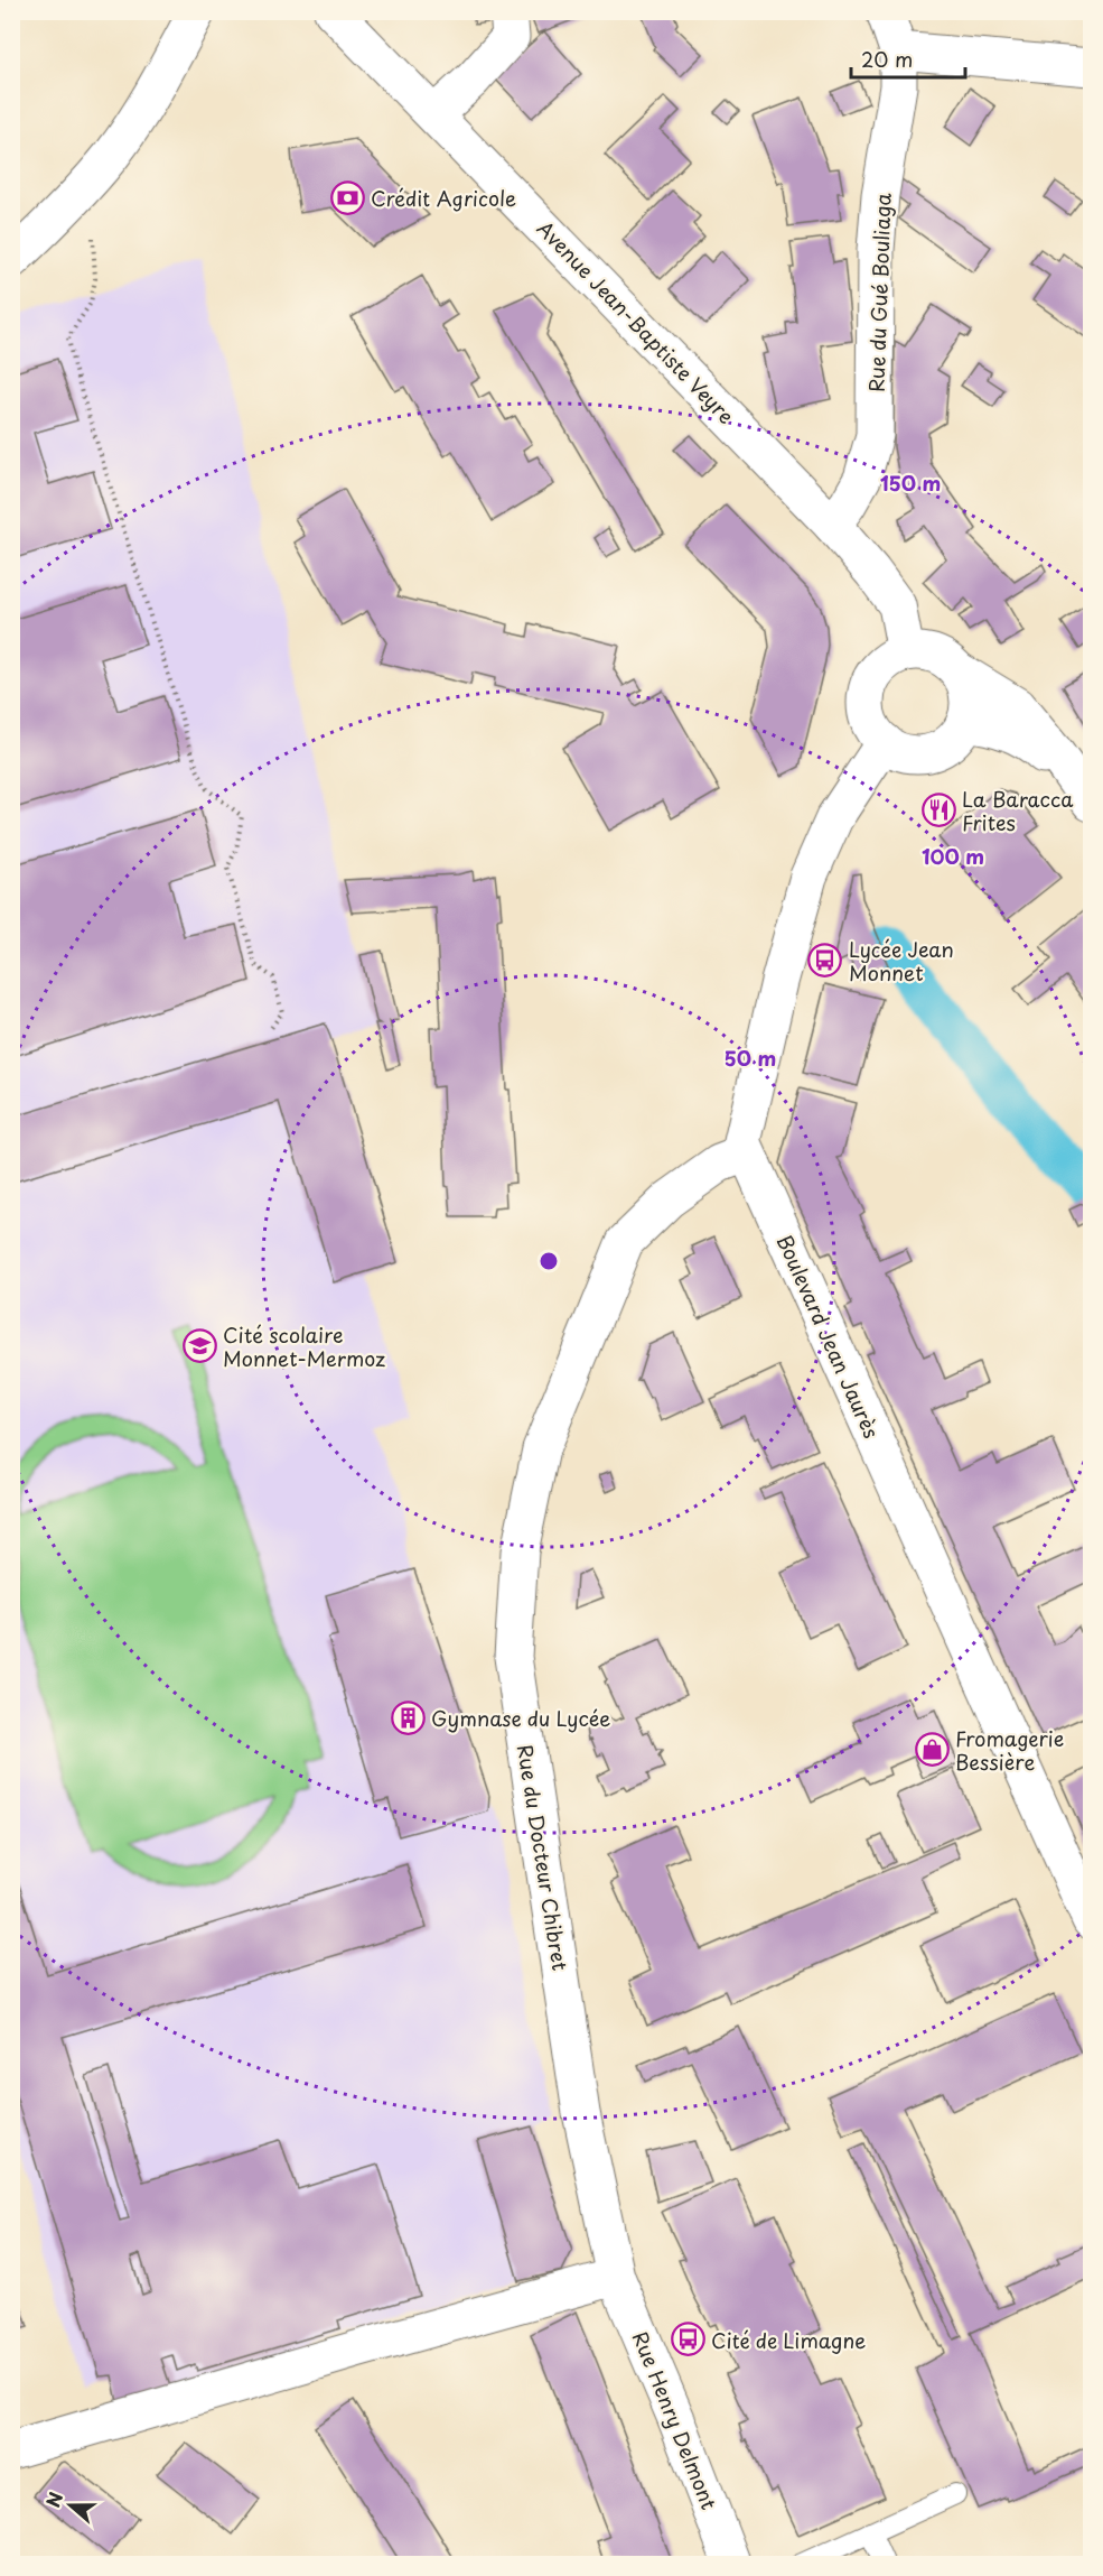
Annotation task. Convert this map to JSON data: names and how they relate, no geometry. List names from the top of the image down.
{
  "streets": {
    "main road": [
      "Rue du Gué Bouliaga",
      "Avenue Jean-Baptiste Veyre",
      "Boulevard Jean Jaurès",
      "Rue du Docteur Chibret",
      "Rue Henry Delmont"
    ]
  },
  "crossings": [
    ["Rue du Gué Bouliaga", "Avenue Jean-Baptiste Veyre"],
    ["Avenue Jean-Baptiste Veyre", "Boulevard Jean Jaurès"],
    ["Boulevard Jean Jaurès", "Rue du Docteur Chibret"],
    ["Rue du Docteur Chibret", "Rue Henry Delmont"]
  ],
  "places": {
    "bank": ["Crédit Agricole"],
    "restaurant": ["La Baracca Frites"],
    "bus stop": ["Lycée Jean Monnet", "Cité de Limagne"],
    "school or university": ["Cité scolaire Monnet-Mermoz"],
    "building": ["Gymnase du Lycée"],
    "shop": ["Fromagerie Bessière"]
  },
  "scale_bar": "20 m",
  "north": "left",
  "rings": ["150 m", "100 m", "50 m"]
}
